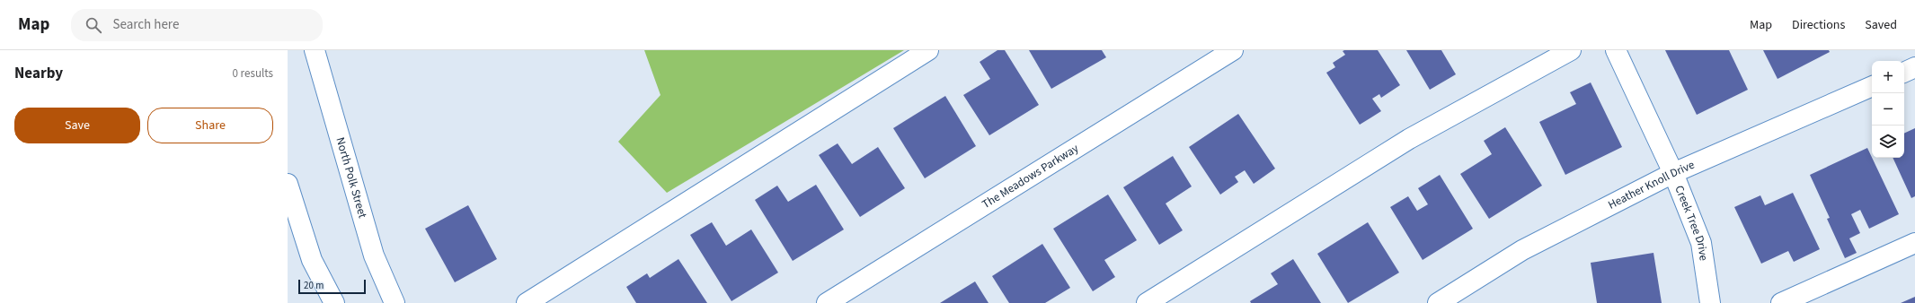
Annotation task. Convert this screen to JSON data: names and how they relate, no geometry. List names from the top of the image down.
{
  "streets": {
    "street": [
      "The Meadows Parkway",
      "North Polk Street",
      "Heather Knoll Drive",
      "Creek Tree Drive"
    ]
  },
  "crossings": [
    ["Heather Knoll Drive", "Creek Tree Drive"]
  ],
  "scale_bar": "20 m",
  "page": {
    "header": "Map",
    "search": "Search here",
    "nav": ["Map", "Directions", "Saved"],
    "heading": ["Nearby", "0 results"],
    "map_buttons": ["+", "−"],
    "buttons": ["Save", "Share"],
    "scale": "20 m"
  }
}
